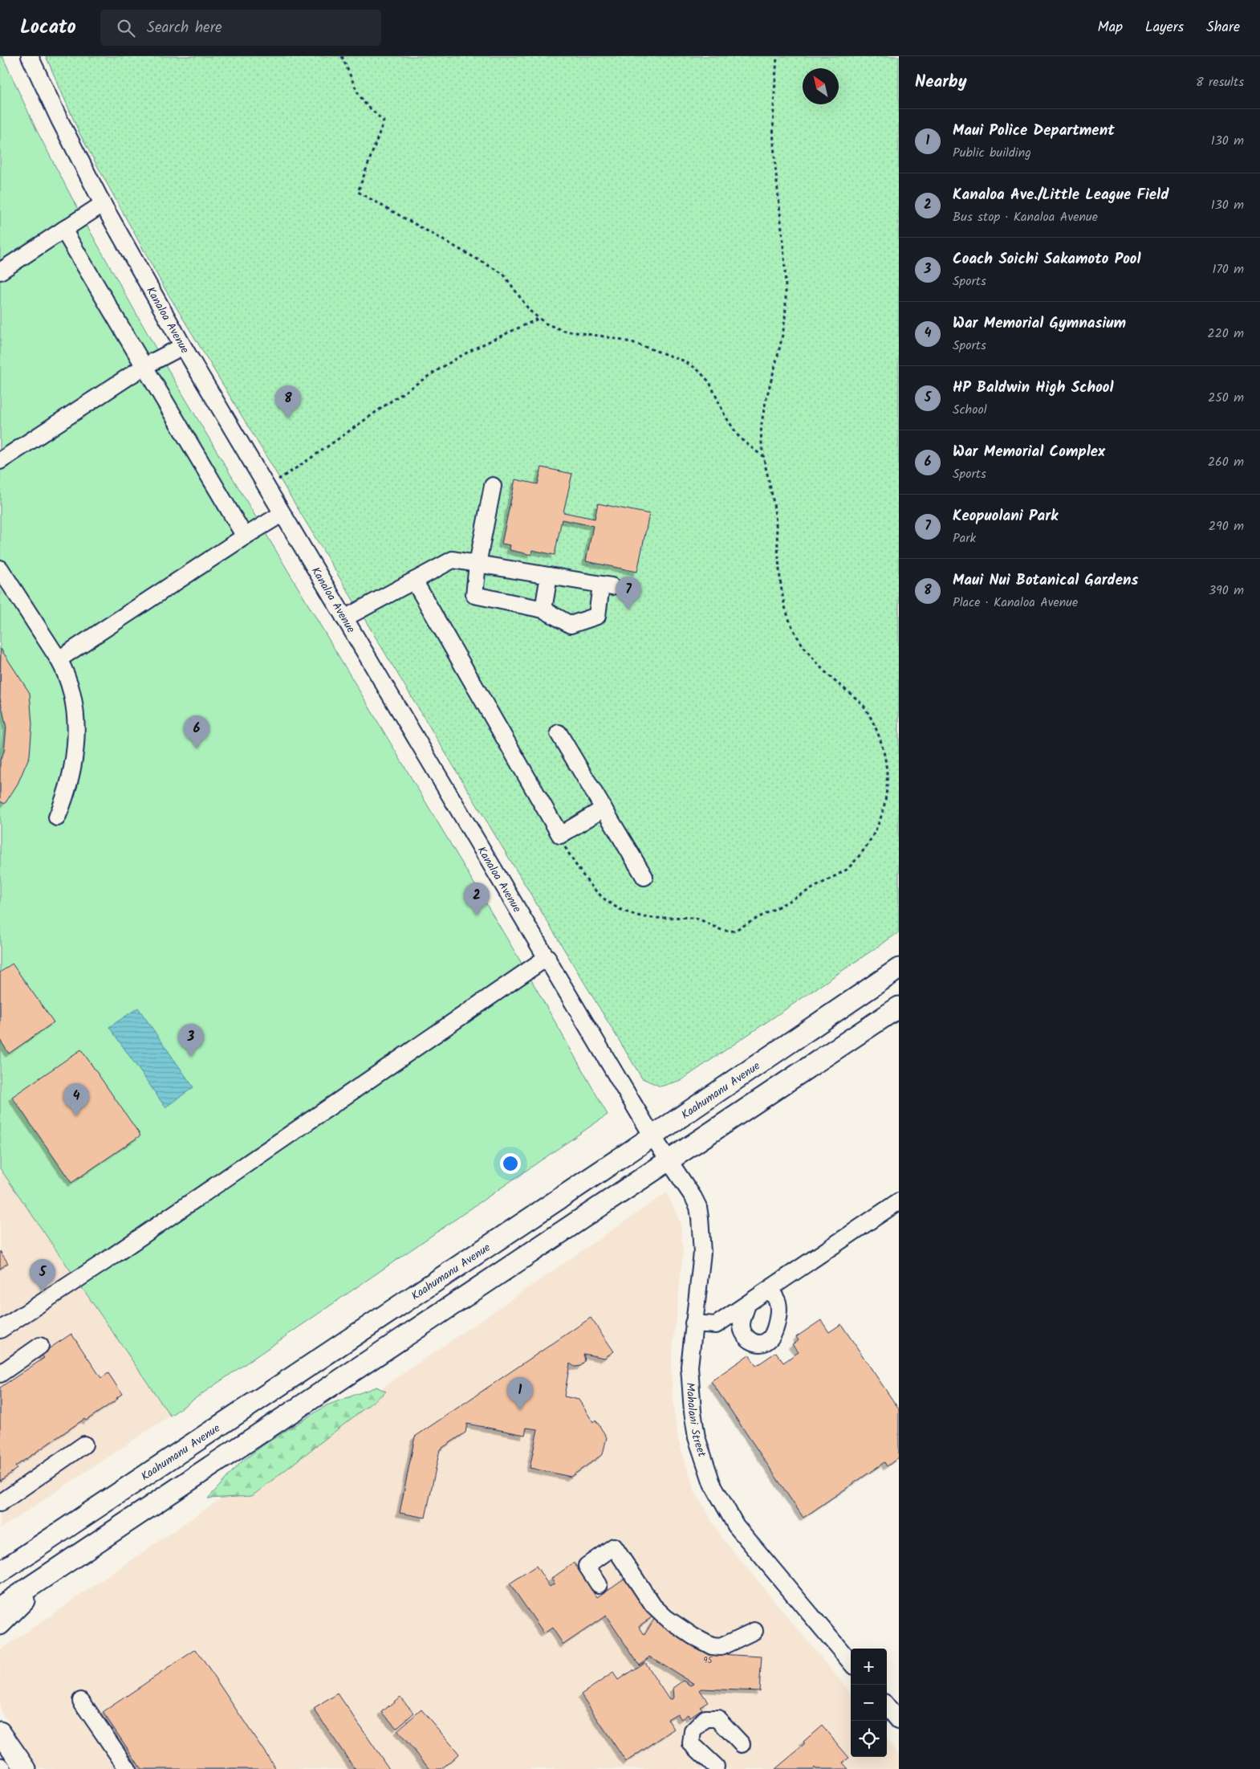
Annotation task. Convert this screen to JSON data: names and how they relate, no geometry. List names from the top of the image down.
{
  "streets": {
    "main road": ["Kaahumanu Avenue"],
    "street": ["Kanaloa Avenue", "Mahalani Street"]
  },
  "crossings": [
    ["Kanaloa Avenue", "Kaahumanu Avenue"],
    ["Kanaloa Avenue", "Mahalani Street"],
    ["Kaahumanu Avenue", "Mahalani Street"]
  ],
  "house_numbers": ["95"],
  "north": "top left",
  "page": {
    "header": "Locato",
    "search": "Search here",
    "nav": ["Map", "Layers", "Share"],
    "heading": ["Nearby", "8 results"],
    "list": [
      {
        "mark": "1",
        "name": "Maui Police Department",
        "note": "Public building",
        "value": "130 m"
      },
      {
        "mark": "2",
        "name": "Kanaloa Ave./Little League Field",
        "note": "Bus stop · Kanaloa Avenue",
        "value": "130 m"
      },
      {
        "mark": "3",
        "name": "Coach Soichi Sakamoto Pool",
        "note": "Sports",
        "value": "170 m"
      },
      {
        "mark": "4",
        "name": "War Memorial Gymnasium",
        "note": "Sports",
        "value": "220 m"
      },
      {
        "mark": "5",
        "name": "HP Baldwin High School",
        "note": "School",
        "value": "250 m"
      },
      {
        "mark": "6",
        "name": "War Memorial Complex",
        "note": "Sports",
        "value": "260 m"
      },
      {
        "mark": "7",
        "name": "Keopuolani Park",
        "note": "Park",
        "value": "290 m"
      },
      {
        "mark": "8",
        "name": "Maui Nui Botanical Gardens",
        "note": "Place · Kanaloa Avenue",
        "value": "390 m"
      }
    ],
    "pins": [
      "8",
      "7",
      "6",
      "2",
      "3",
      "4",
      "5",
      "1"
    ],
    "map_buttons": ["+", "−"]
  }
}
